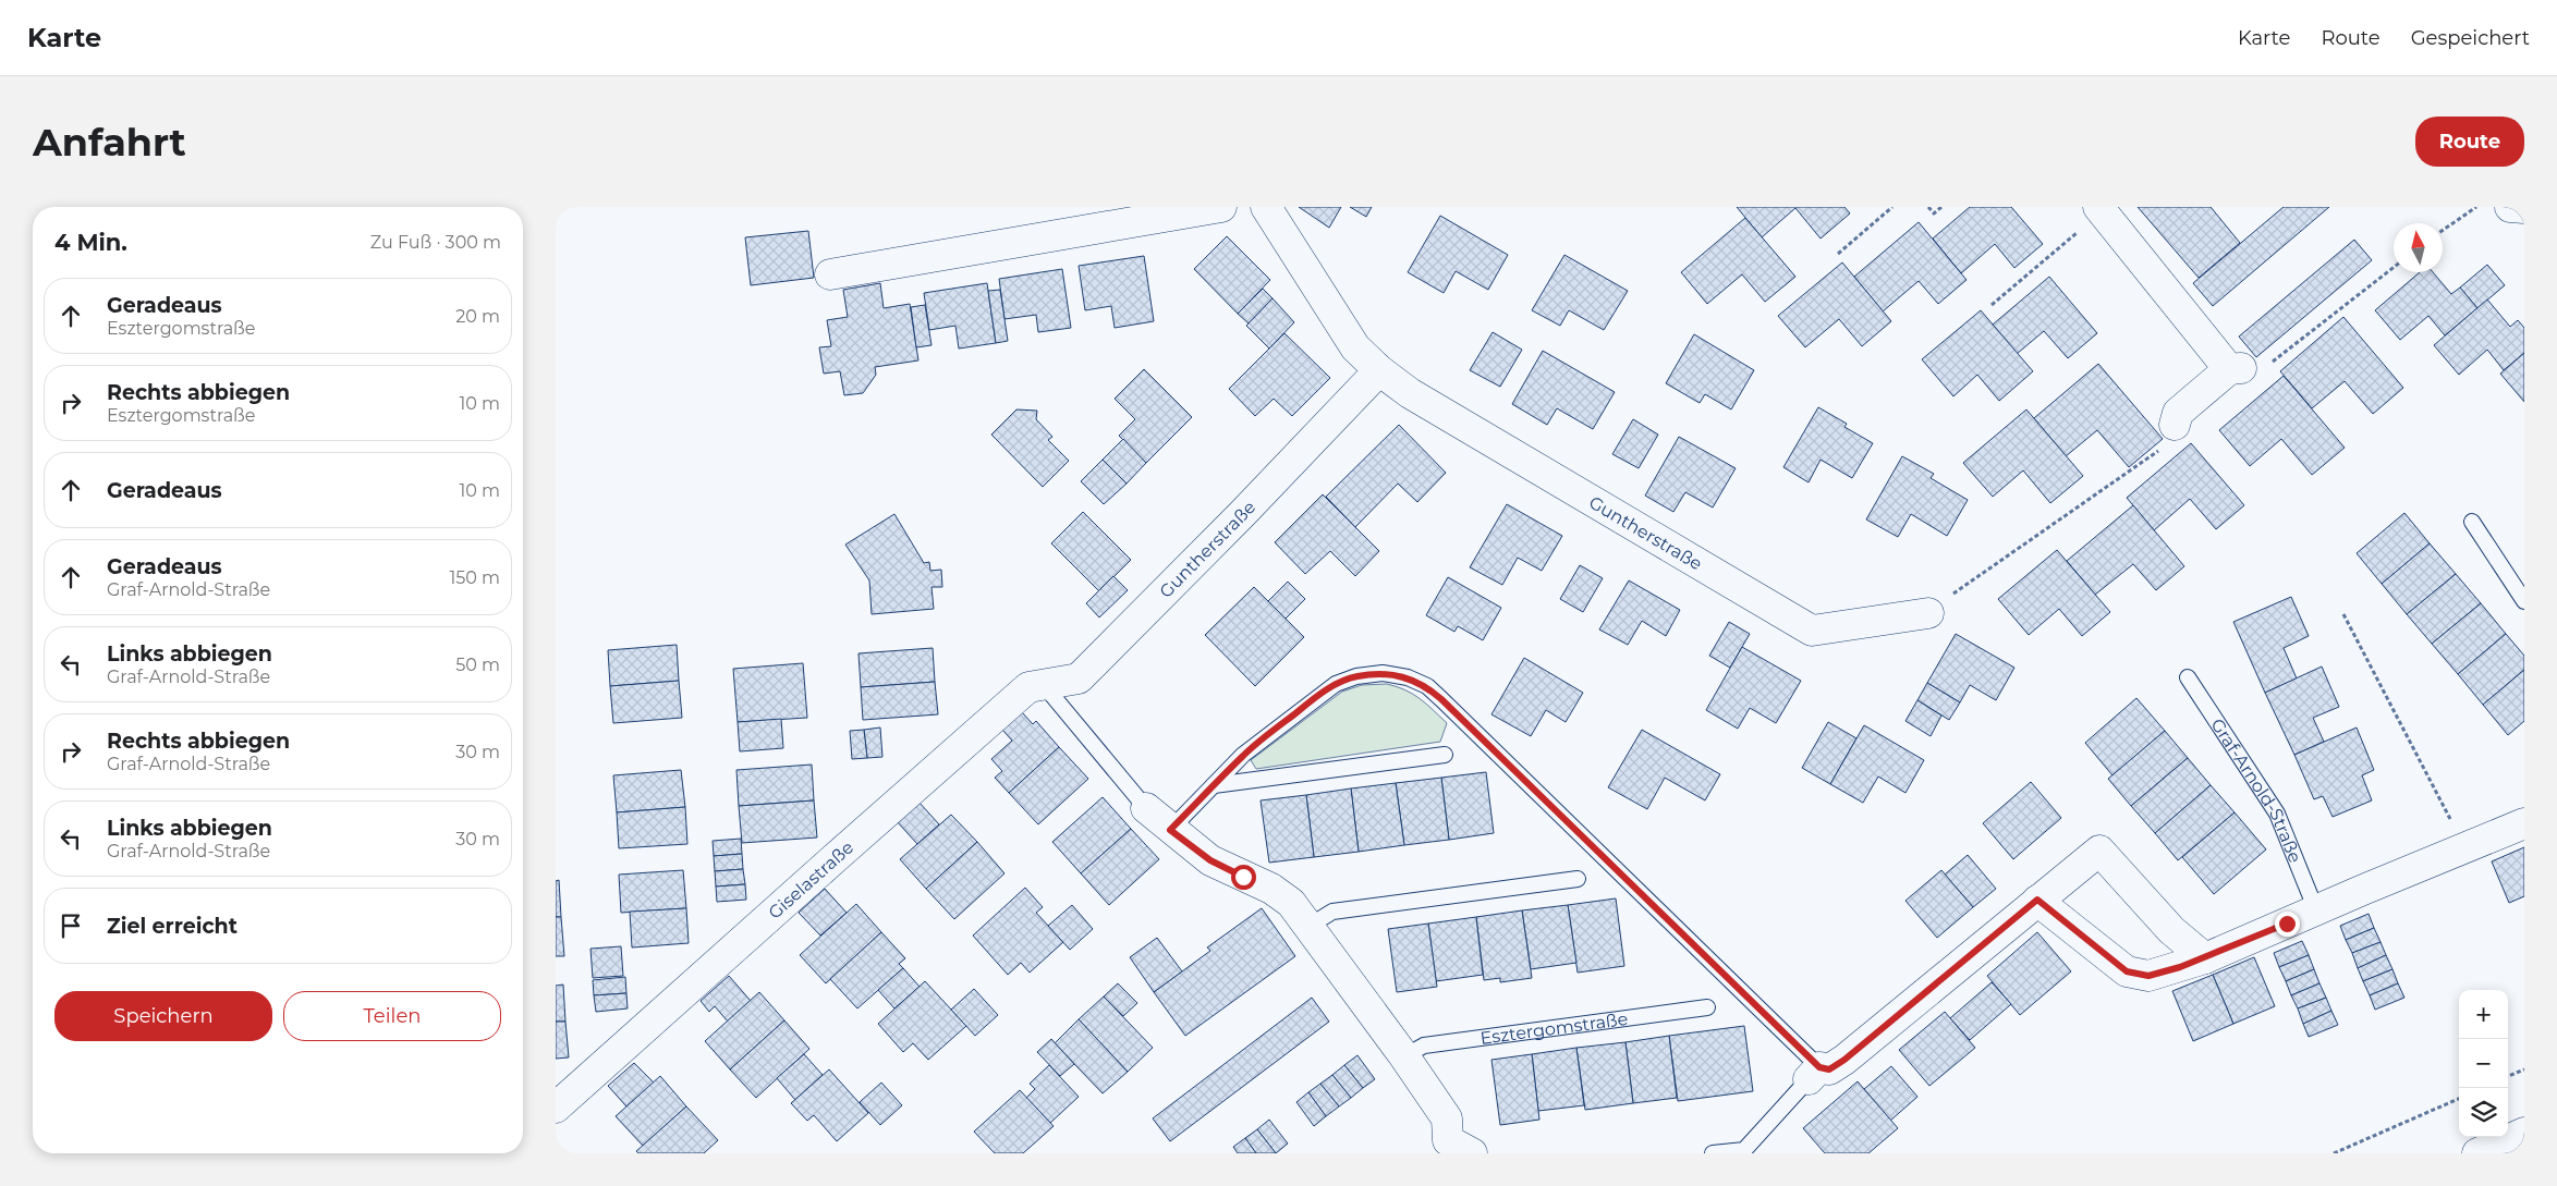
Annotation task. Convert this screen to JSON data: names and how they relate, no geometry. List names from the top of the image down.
{
  "streets": {
    "street": ["Guntherstraße", "Giselastraße"],
    "lane": ["Graf-Arnold-Straße", "Esztergomstraße"]
  },
  "crossings": [
    ["Guntherstraße", "Giselastraße"]
  ],
  "north": "top",
  "page": {
    "header": "Karte",
    "nav": ["Karte", "Route", "Gespeichert"],
    "buttons": [
      "Route",
      ["Speichern", "Teilen"]
    ],
    "title": "Anfahrt",
    "heading": ["4 Min.", "Zu Fuß · 300 m"],
    "list": [
      ["Geradeaus", "Esztergomstraße", "20 m"],
      ["Rechts abbiegen", "Esztergomstraße", "10 m"],
      ["Geradeaus", "10 m"],
      ["Geradeaus", "Graf-Arnold-Straße", "150 m"],
      ["Links abbiegen", "Graf-Arnold-Straße", "50 m"],
      ["Rechts abbiegen", "Graf-Arnold-Straße", "30 m"],
      ["Links abbiegen", "Graf-Arnold-Straße", "30 m"],
      "Ziel erreicht"
    ],
    "map_buttons": ["+", "−"]
  }
}
